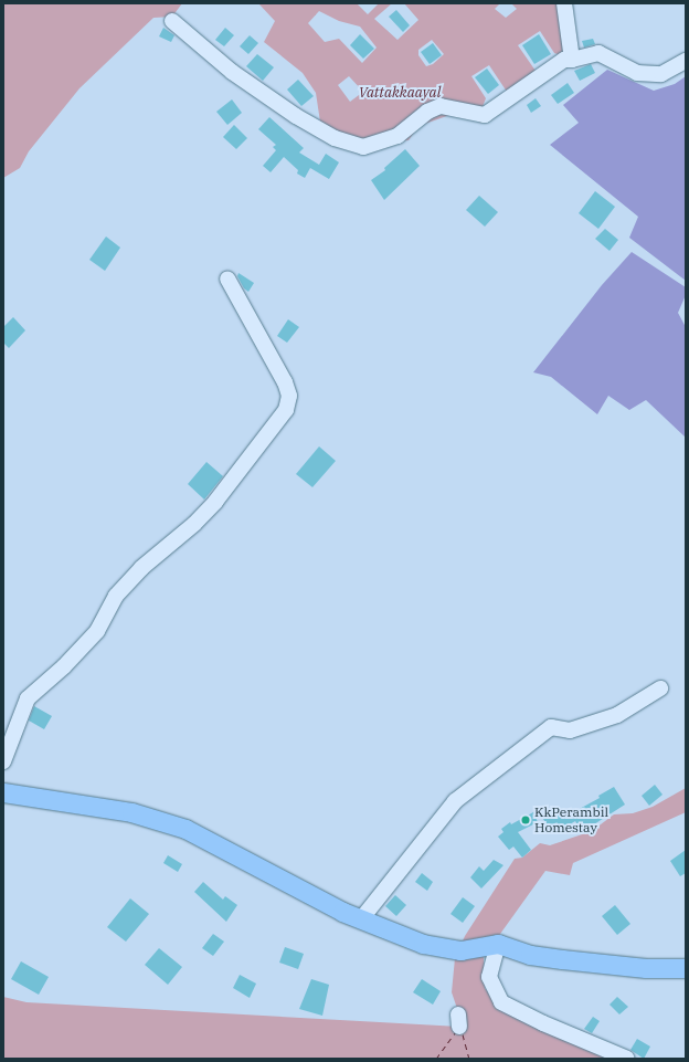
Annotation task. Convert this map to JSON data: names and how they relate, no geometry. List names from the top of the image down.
{
  "water": ["Vattakkaayal"],
  "places": ["KkPerambil Homestay"]
}
